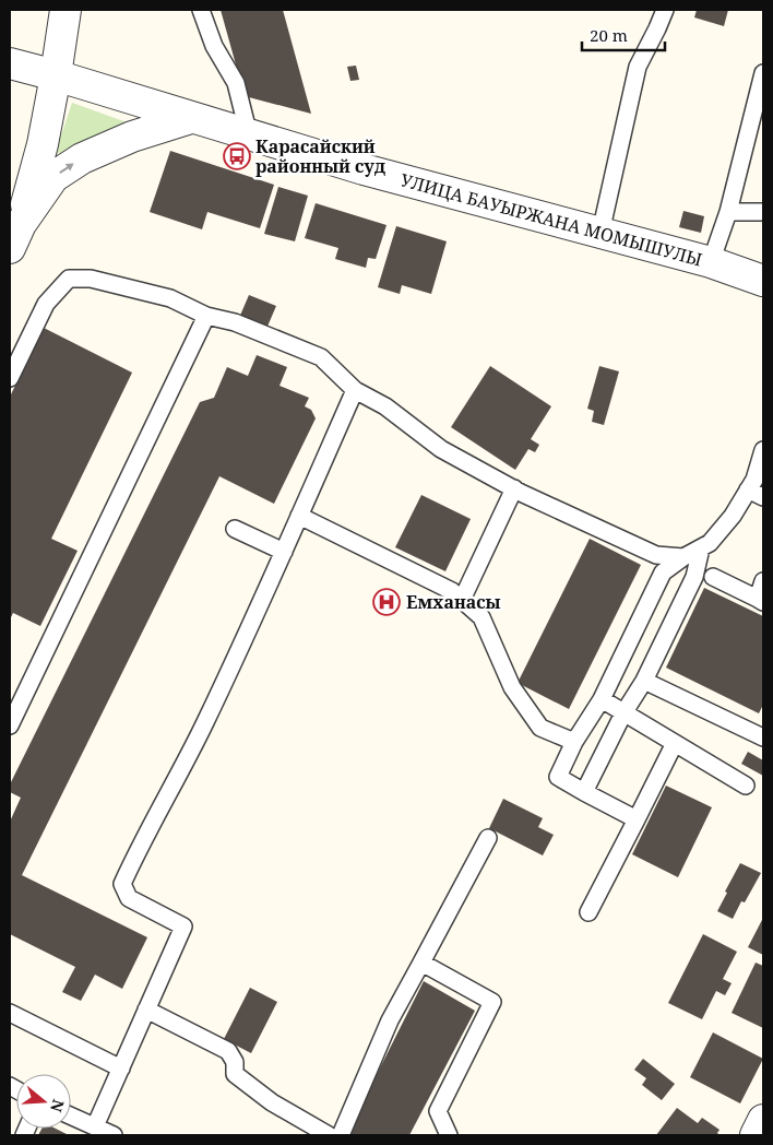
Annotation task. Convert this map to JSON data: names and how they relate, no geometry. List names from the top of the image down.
{
  "streets": {
    "street": ["УЛИЦА БАУЫРЖАНА МОМЫШУЛЫ"]
  },
  "places": {
    "bus stop": ["Карасайский районный суд"],
    "hospital": ["Емханасы"]
  },
  "scale_bar": "20 m",
  "north": "right"
}
